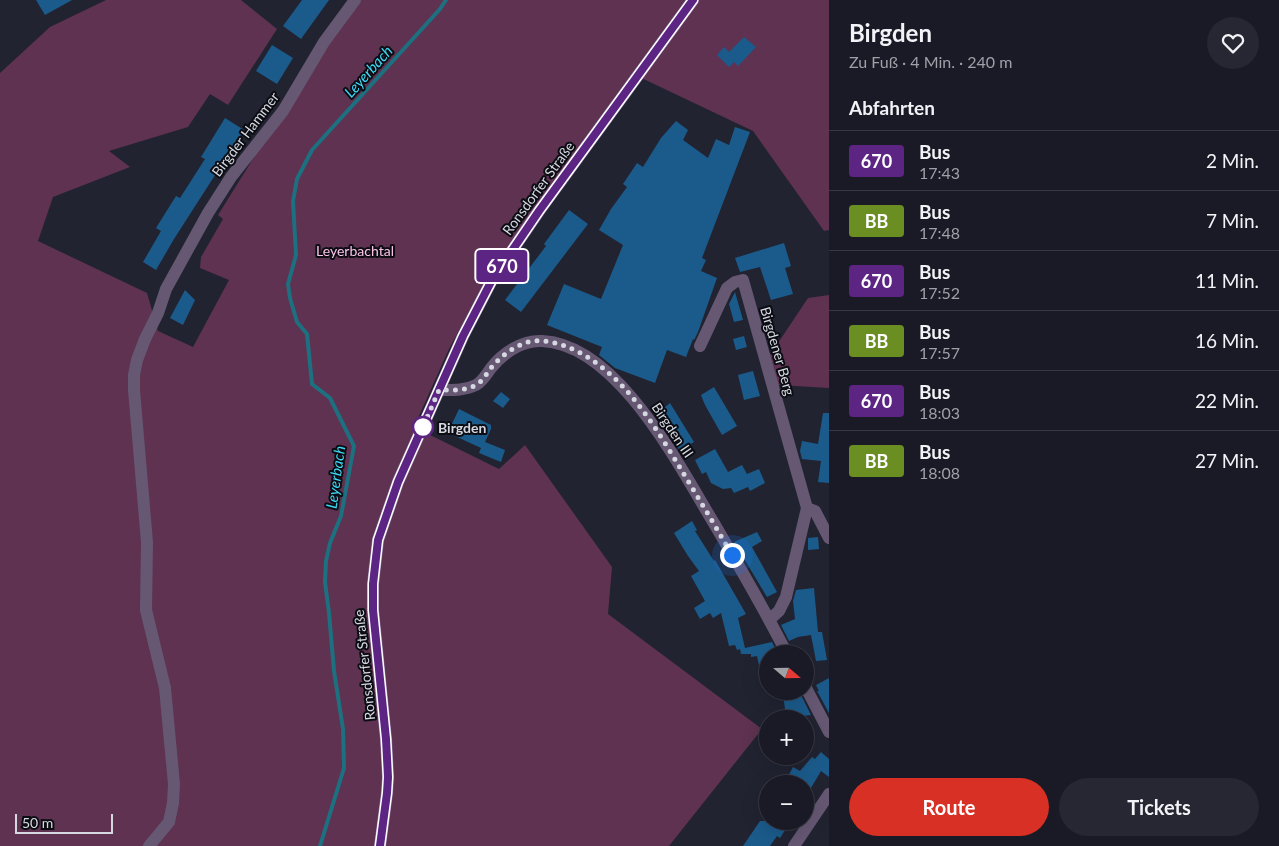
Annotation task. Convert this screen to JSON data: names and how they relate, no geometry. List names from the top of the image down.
{
  "streets": {
    "main road": ["Ronsdorfer Straße"],
    "street": ["Birgder Hammer", "Birgdener Berg", "Birgden III"]
  },
  "crossings": [
    ["Ronsdorfer Straße", "Birgden III"],
    ["Birgdener Berg", "Birgden III"]
  ],
  "water": ["Leyerbach"],
  "parks": ["Leyerbachtal"],
  "places": ["Birgden"],
  "lines": ["bus line 670"],
  "scale_bar": "50 m",
  "north": "right",
  "page": {
    "on_map": "670",
    "heading": [
      ["Birgden", "Zu Fuß · 4 Min. · 240 m"],
      "Abfahrten"
    ],
    "list": [
      {
        "mark": "670",
        "name": "Bus",
        "note": "17:43",
        "value": "2 Min."
      },
      {
        "mark": "BB",
        "name": "Bus",
        "note": "17:48",
        "value": "7 Min."
      },
      {
        "mark": "670",
        "name": "Bus",
        "note": "17:52",
        "value": "11 Min."
      },
      {
        "mark": "BB",
        "name": "Bus",
        "note": "17:57",
        "value": "16 Min."
      },
      {
        "mark": "670",
        "name": "Bus",
        "note": "18:03",
        "value": "22 Min."
      },
      {
        "mark": "BB",
        "name": "Bus",
        "note": "18:08",
        "value": "27 Min."
      }
    ],
    "map_buttons": ["+", "−"],
    "buttons": ["Route", "Tickets"],
    "scale": "50 m"
  }
}
